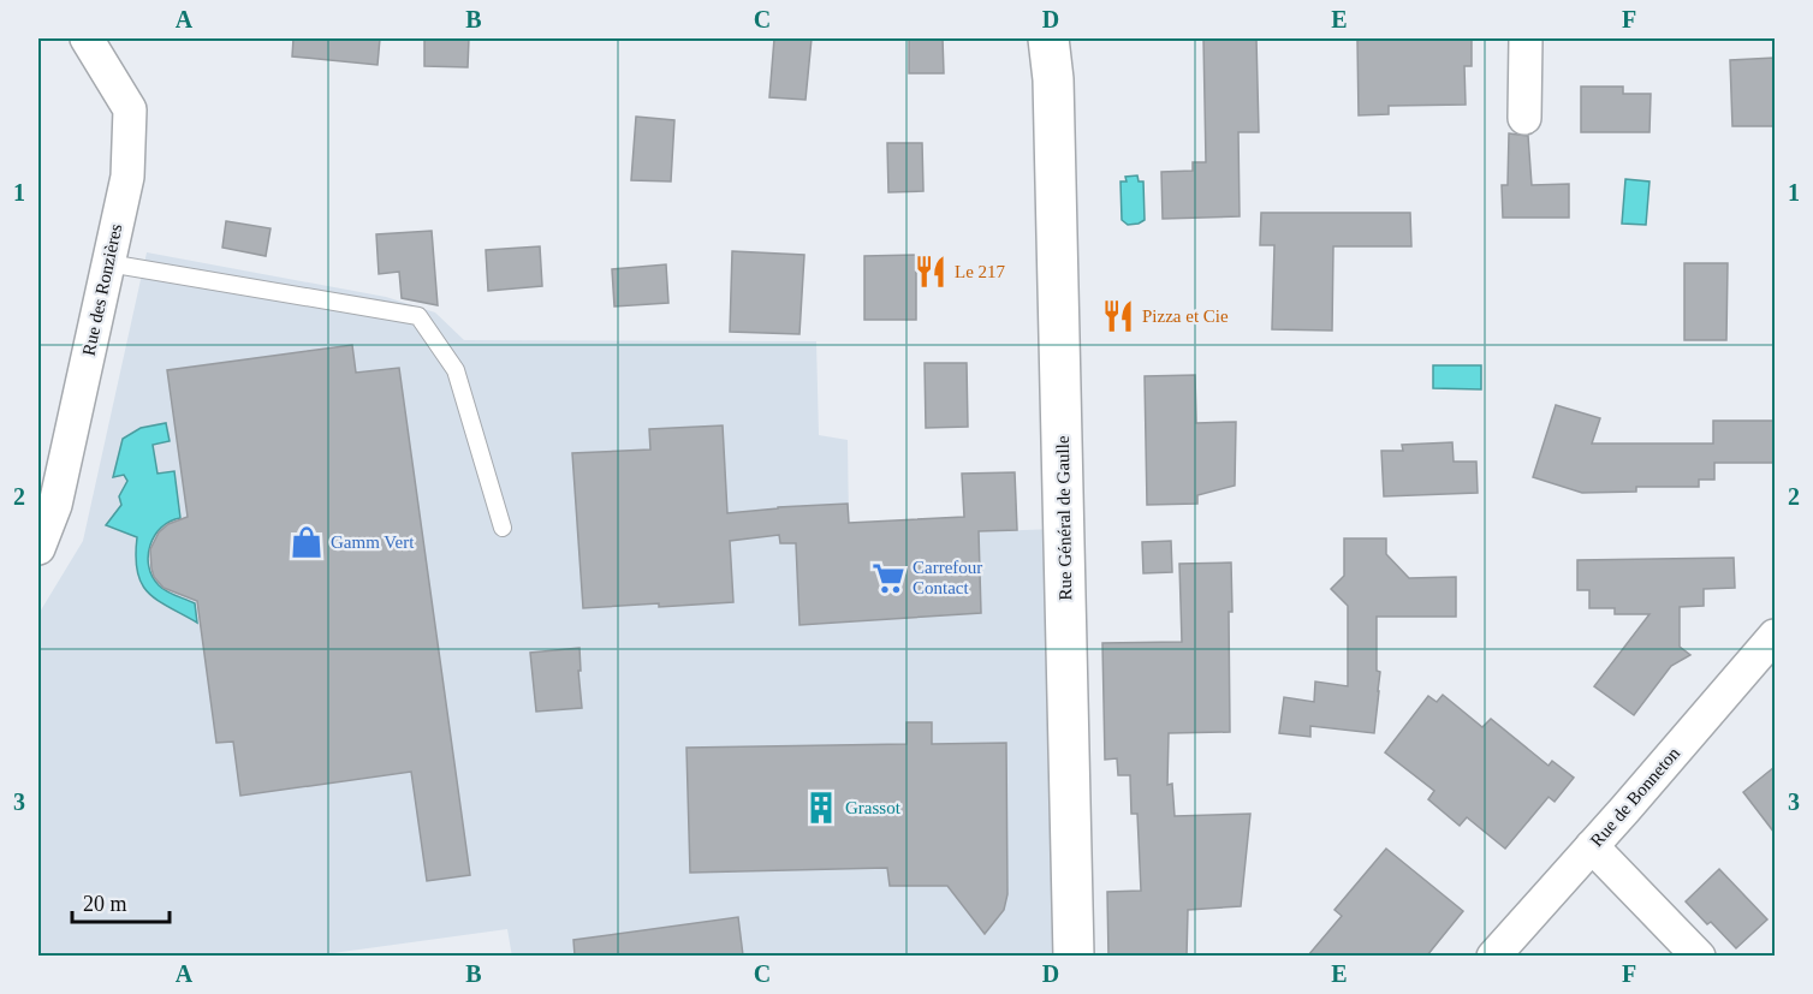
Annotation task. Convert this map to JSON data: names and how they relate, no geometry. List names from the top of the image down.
{
  "streets": {
    "street": ["Rue des Ronzières", "Rue Général de Gaulle", "Rue de Bonneton"]
  },
  "places": {
    "restaurant": ["Le 217", "Pizza et Cie"],
    "shop": ["Gamm Vert"],
    "supermarket": ["Carrefour Contact"],
    "building": ["Grassot"]
  },
  "scale_bar": "20 m",
  "grid": {
    "columns": [
      "A",
      "B",
      "C",
      "D",
      "E",
      "F"
    ],
    "rows": ["1", "2", "3"]
  }
}
